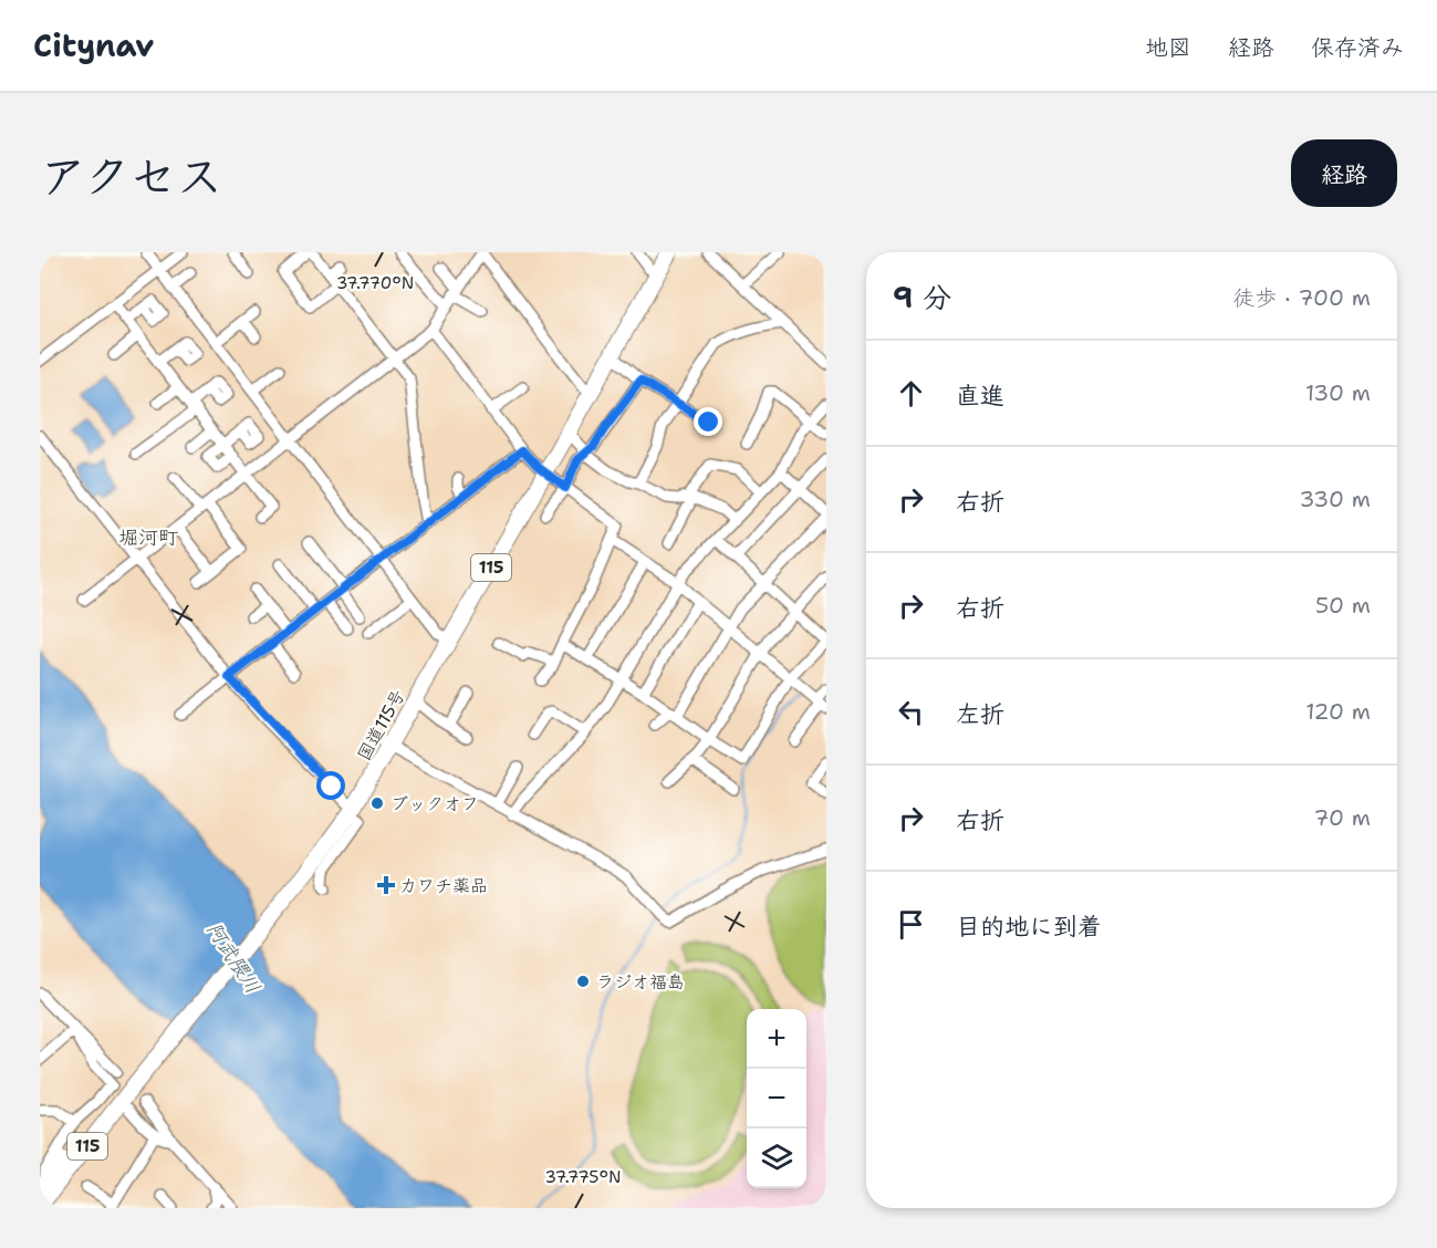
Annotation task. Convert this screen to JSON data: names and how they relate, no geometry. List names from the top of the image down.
{
  "streets": {
    "highway": ["115", "国道115号"]
  },
  "districts": ["堀河町"],
  "water": ["阿武隈川"],
  "places": {
    "other": ["ブックオフ", "ラジオ福島"],
    "health": ["カワチ薬品"]
  },
  "page": {
    "header": "Citynav",
    "nav": ["地図", "経路", "保存済み"],
    "title": "アクセス",
    "buttons": "経路",
    "heading": ["9 分", "徒歩 · 700 m"],
    "list": [
      ["直進", "130 m"],
      ["右折", "330 m"],
      ["右折", "50 m"],
      ["左折", "120 m"],
      ["右折", "70 m"],
      "目的地に到着"
    ],
    "map_buttons": ["+", "−"]
  },
  "coordinates": ["37.770°N", "37.775°N"]
}
